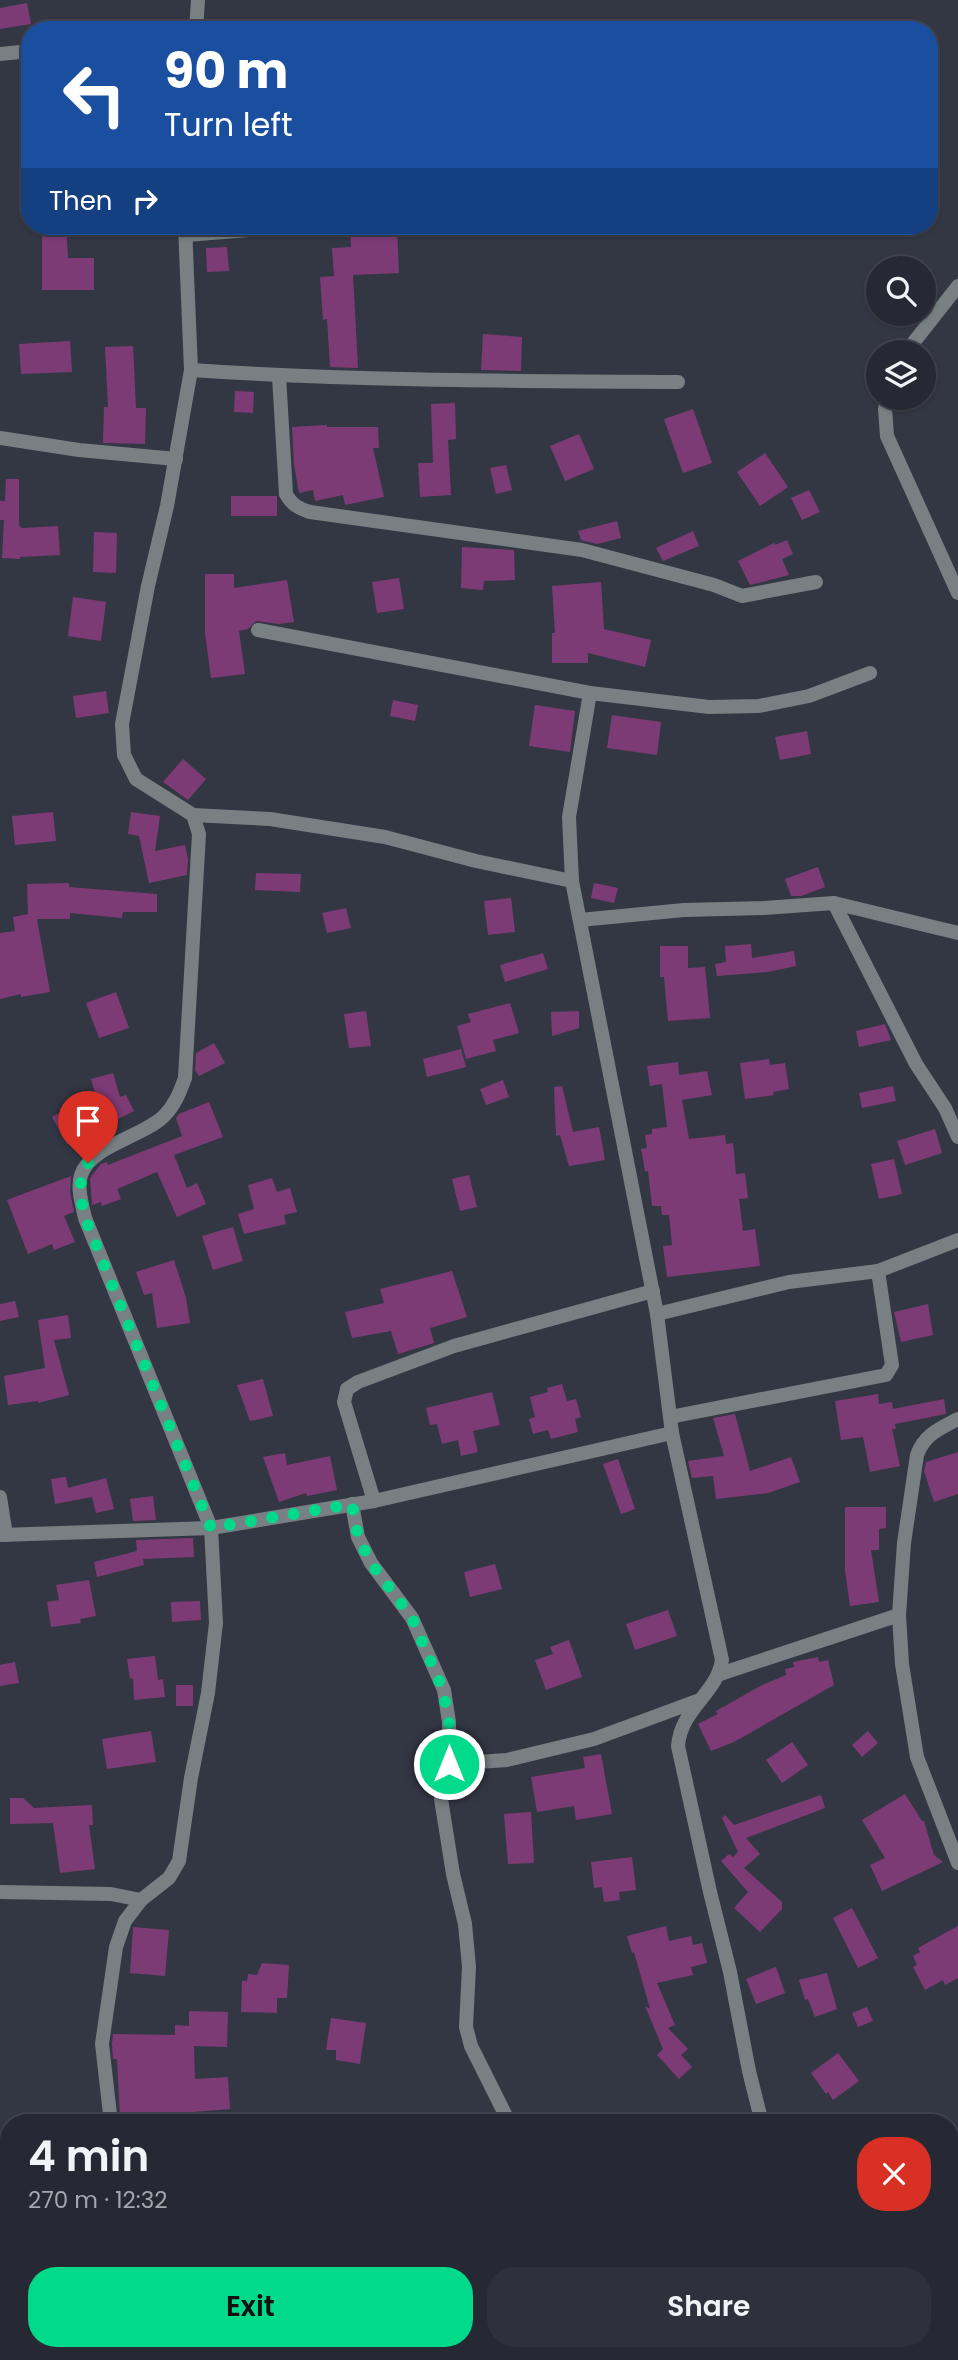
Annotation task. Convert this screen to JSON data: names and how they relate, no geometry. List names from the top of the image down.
{
  "page": {
    "turn": ["90 m", "Turn left"],
    "then": "Then",
    "heading": ["4 min", "270 m · 12:32"],
    "buttons": ["Exit", "Share"]
  }
}
